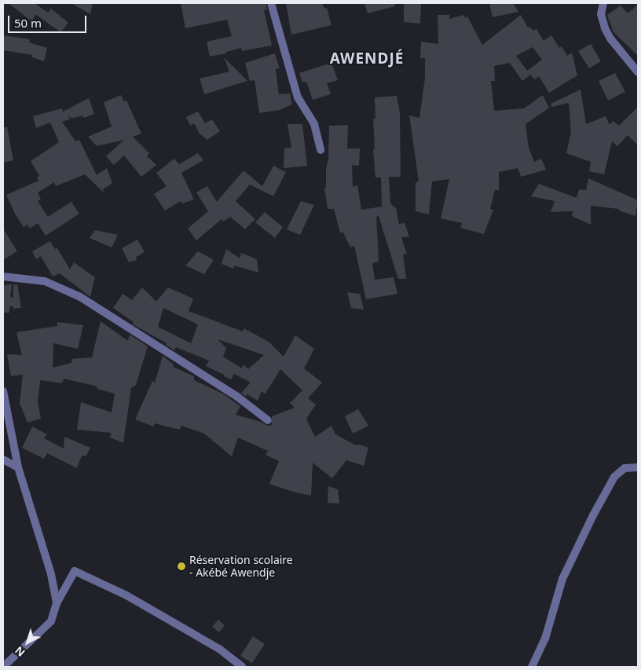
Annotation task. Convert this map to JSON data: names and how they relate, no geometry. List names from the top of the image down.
{
  "districts": ["AWENDJÉ"],
  "places": ["Réservation scolaire - Akébé Awendje"],
  "scale_bar": "50 m",
  "north": "bottom left"
}
